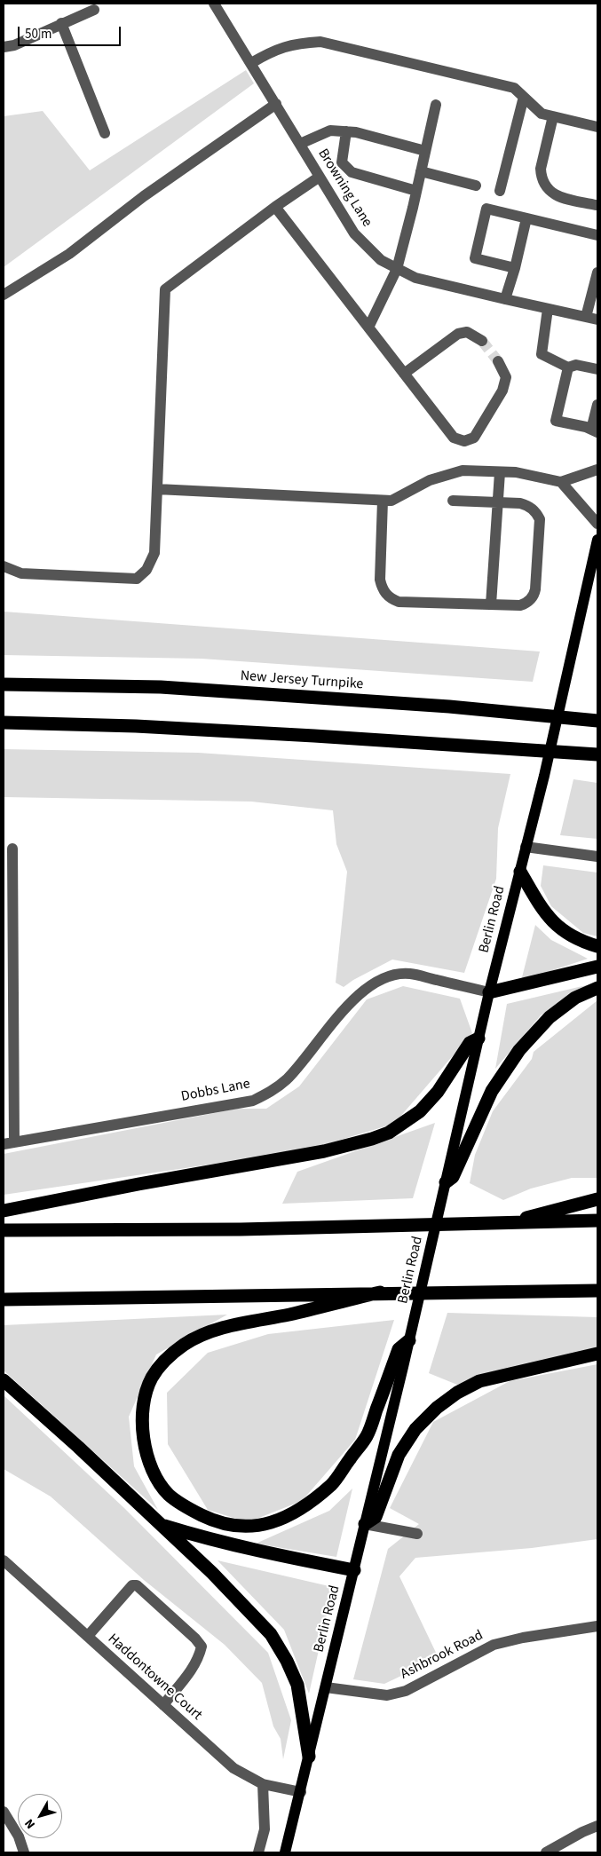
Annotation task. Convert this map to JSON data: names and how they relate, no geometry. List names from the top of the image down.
{
  "streets": {
    "highway": ["New Jersey Turnpike"],
    "main road": ["Berlin Road"],
    "street": [
      "Browning Lane",
      "Dobbs Lane",
      "Ashbrook Road",
      "Haddontowne Court"
    ]
  },
  "crossings": [
    ["Berlin Road", "Dobbs Lane"],
    ["Berlin Road", "Ashbrook Road"],
    ["Berlin Road", "Haddontowne Court"]
  ],
  "scale_bar": "50 m",
  "north": "bottom left"
}
